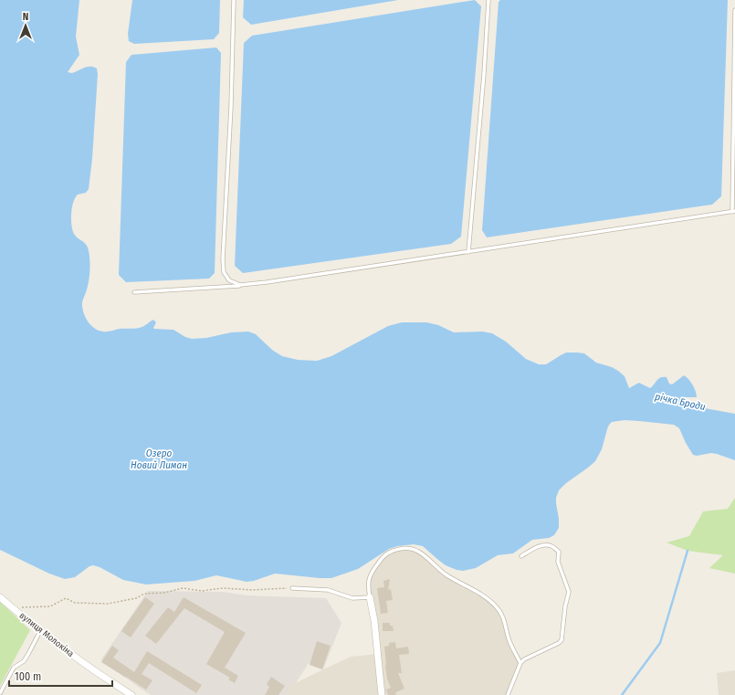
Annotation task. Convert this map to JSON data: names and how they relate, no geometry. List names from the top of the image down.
{
  "streets": {
    "street": ["вулиця Молокіна"]
  },
  "water": ["річка Броди", "Озеро Новий Лиман"],
  "scale_bar": "100 m",
  "north": "top"
}
